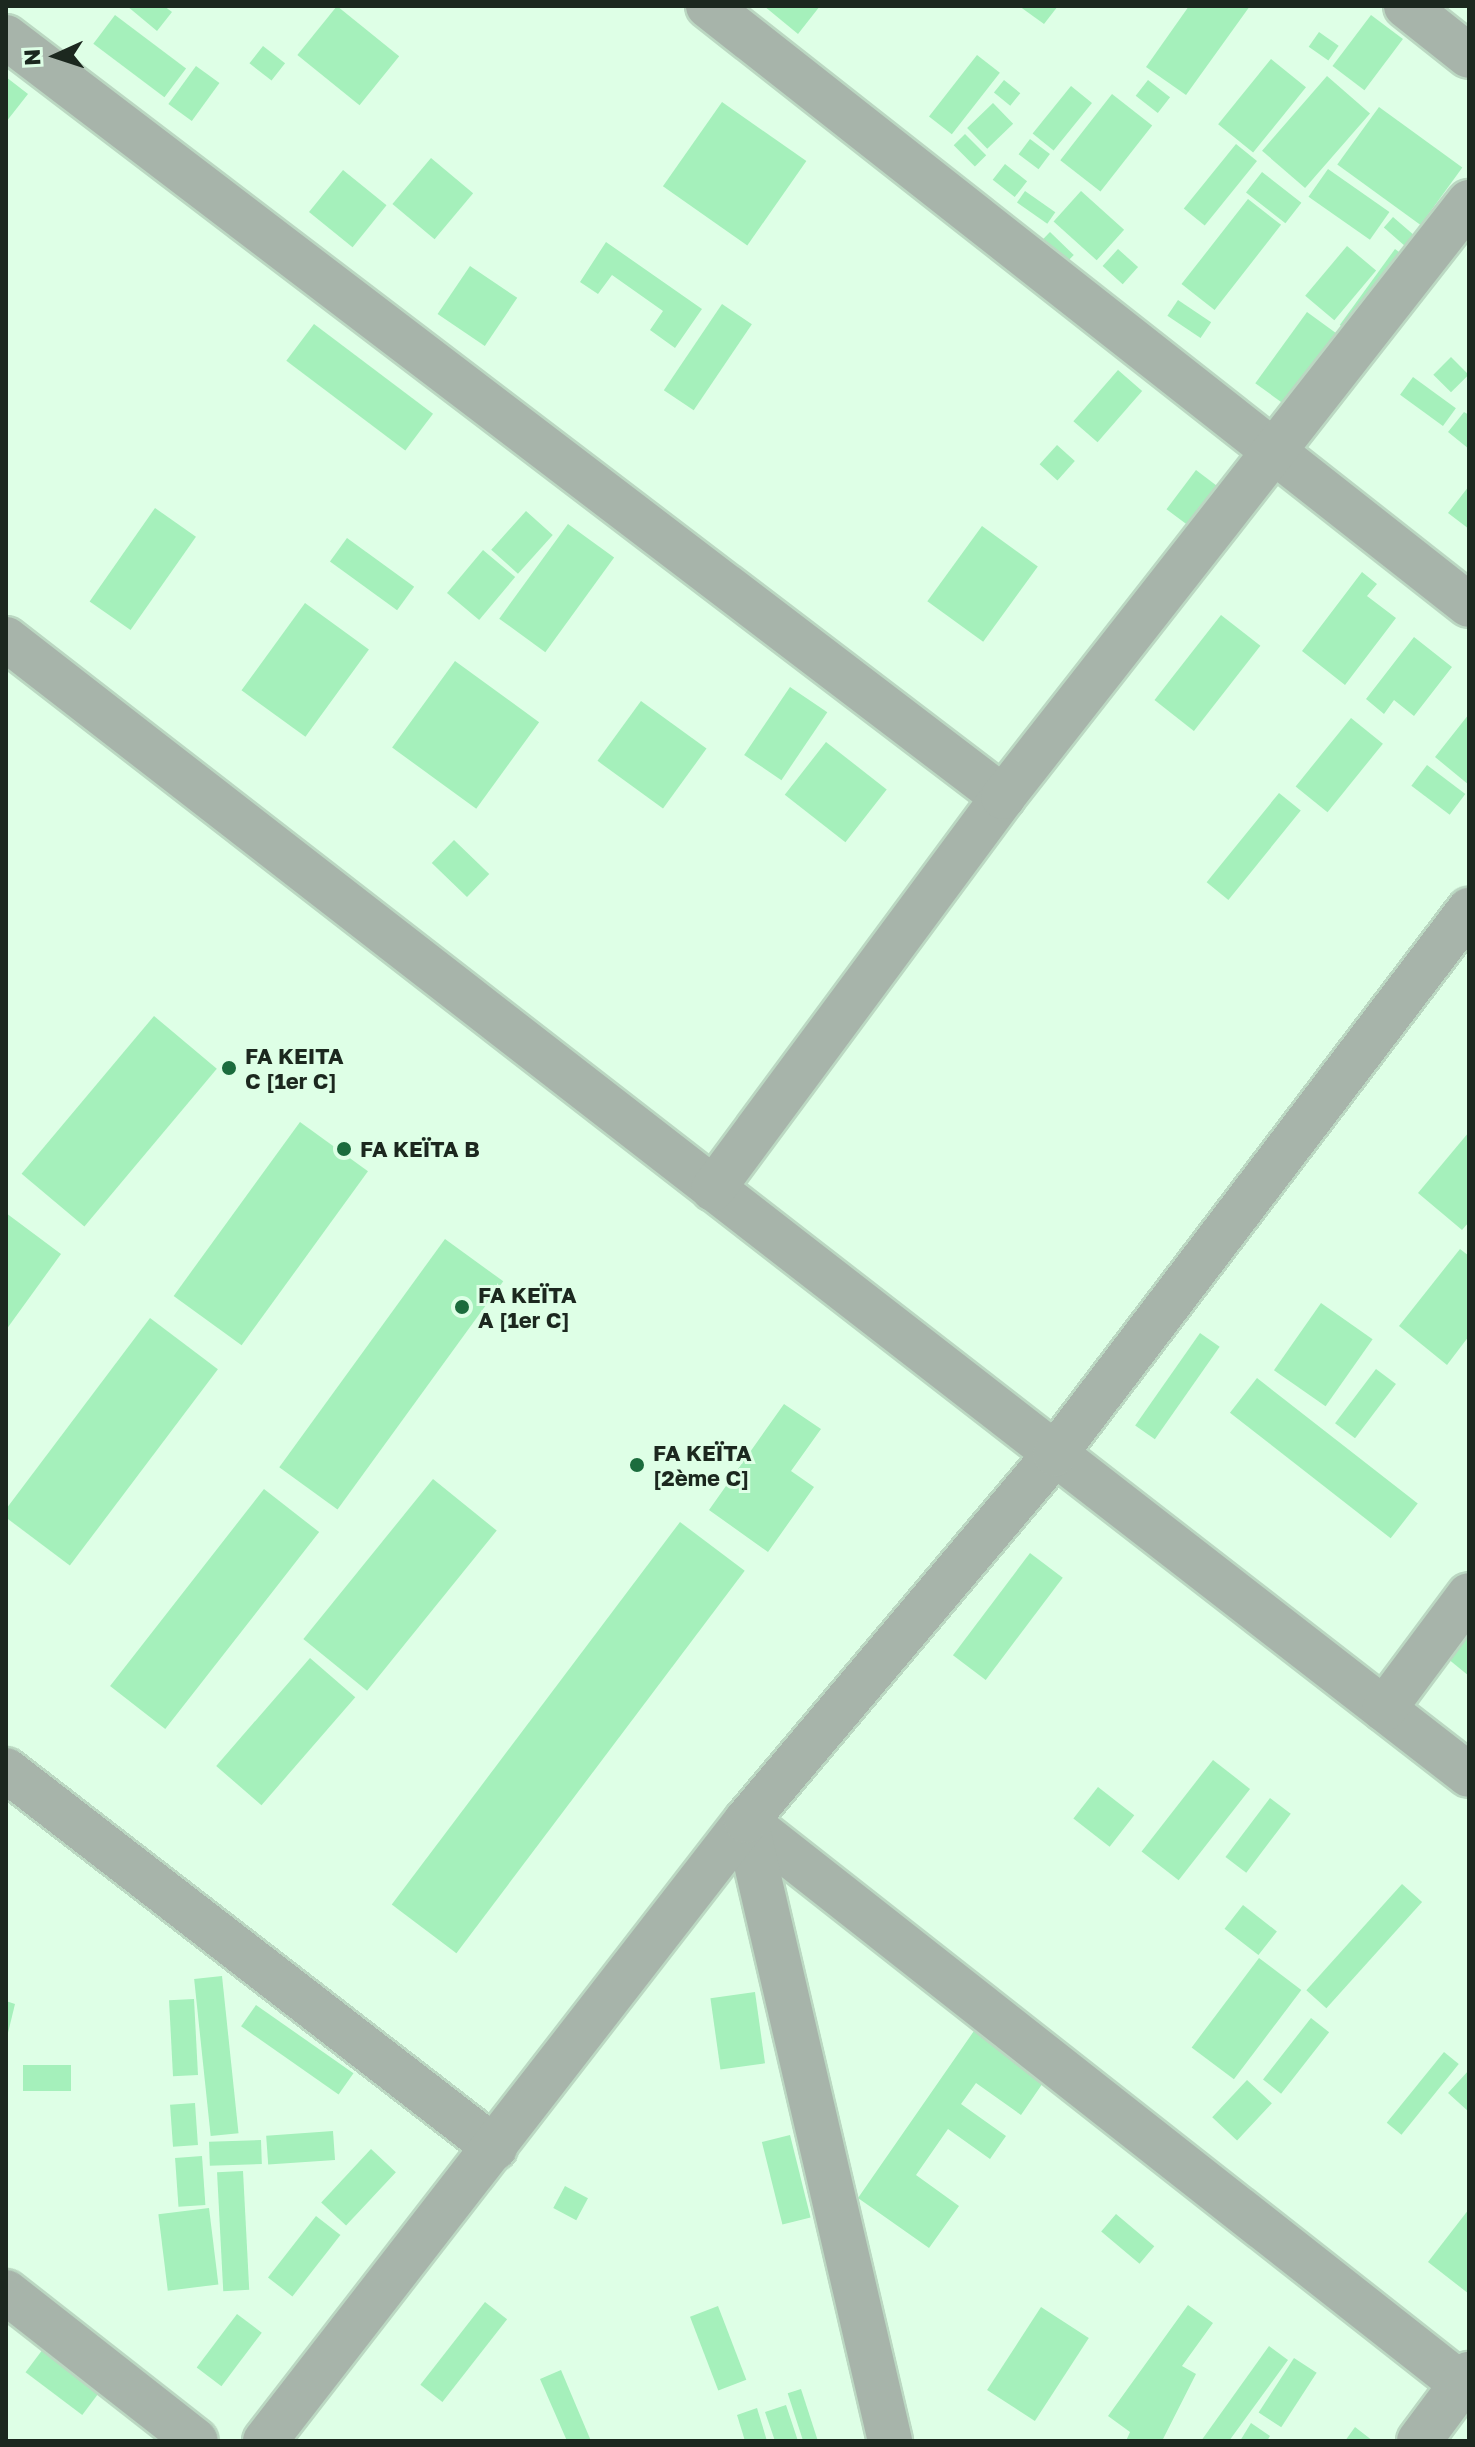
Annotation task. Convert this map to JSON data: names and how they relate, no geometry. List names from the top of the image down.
{
  "places": [
    "FA KEITA C [1er C]",
    "FA KEÏTA B",
    "FA KEÏTA A [1er C]",
    "FA KEÏTA [2ème C]"
  ],
  "north": "left"
}
